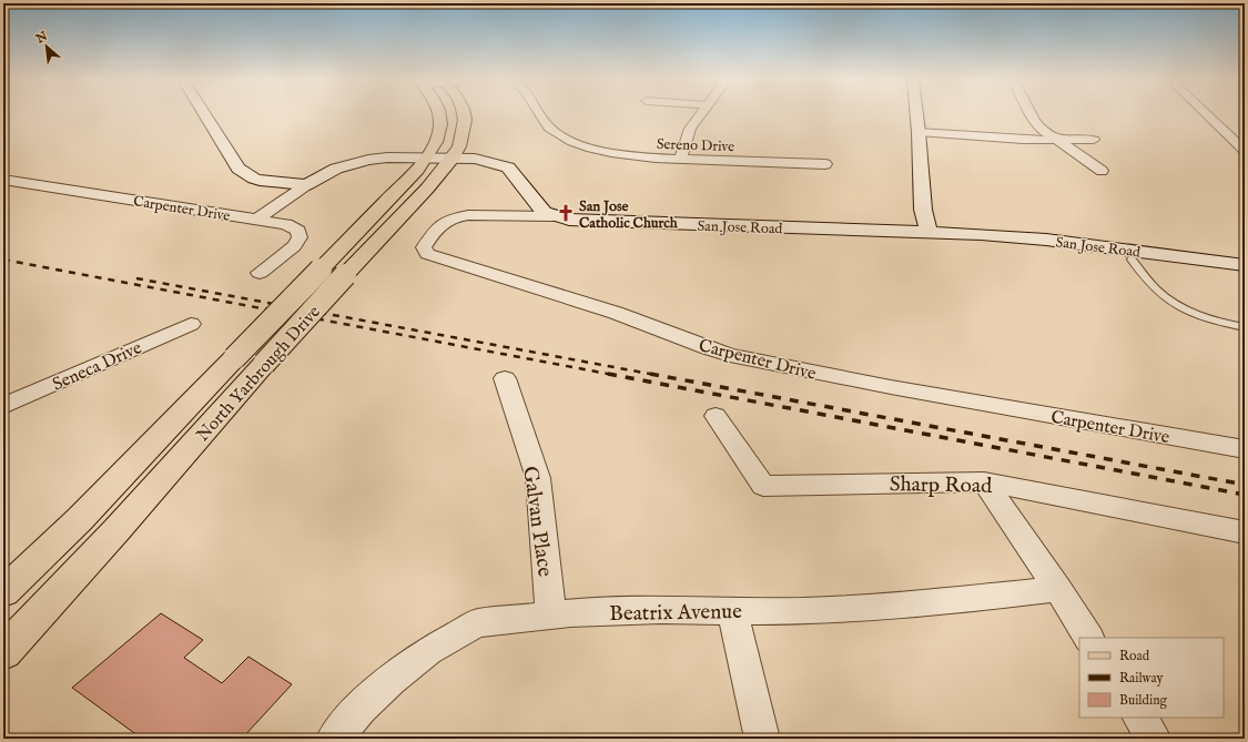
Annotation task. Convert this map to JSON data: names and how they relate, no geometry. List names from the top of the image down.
{
  "streets": {
    "main road": ["North Yarbrough Drive"],
    "street": [
      "Sereno Drive",
      "Carpenter Drive",
      "San Jose Road",
      "Seneca Drive",
      "Sharp Road",
      "Galvan Place",
      "Beatrix Avenue"
    ]
  },
  "crossings": [
    ["Carpenter Drive", "San Jose Road"],
    ["San Jose Road", "North Yarbrough Drive"],
    ["Galvan Place", "Beatrix Avenue"]
  ],
  "places": {
    "church": ["San Jose Catholic Church"]
  },
  "legend": ["Road", "Railway", "Building"],
  "north": "top left"
}
